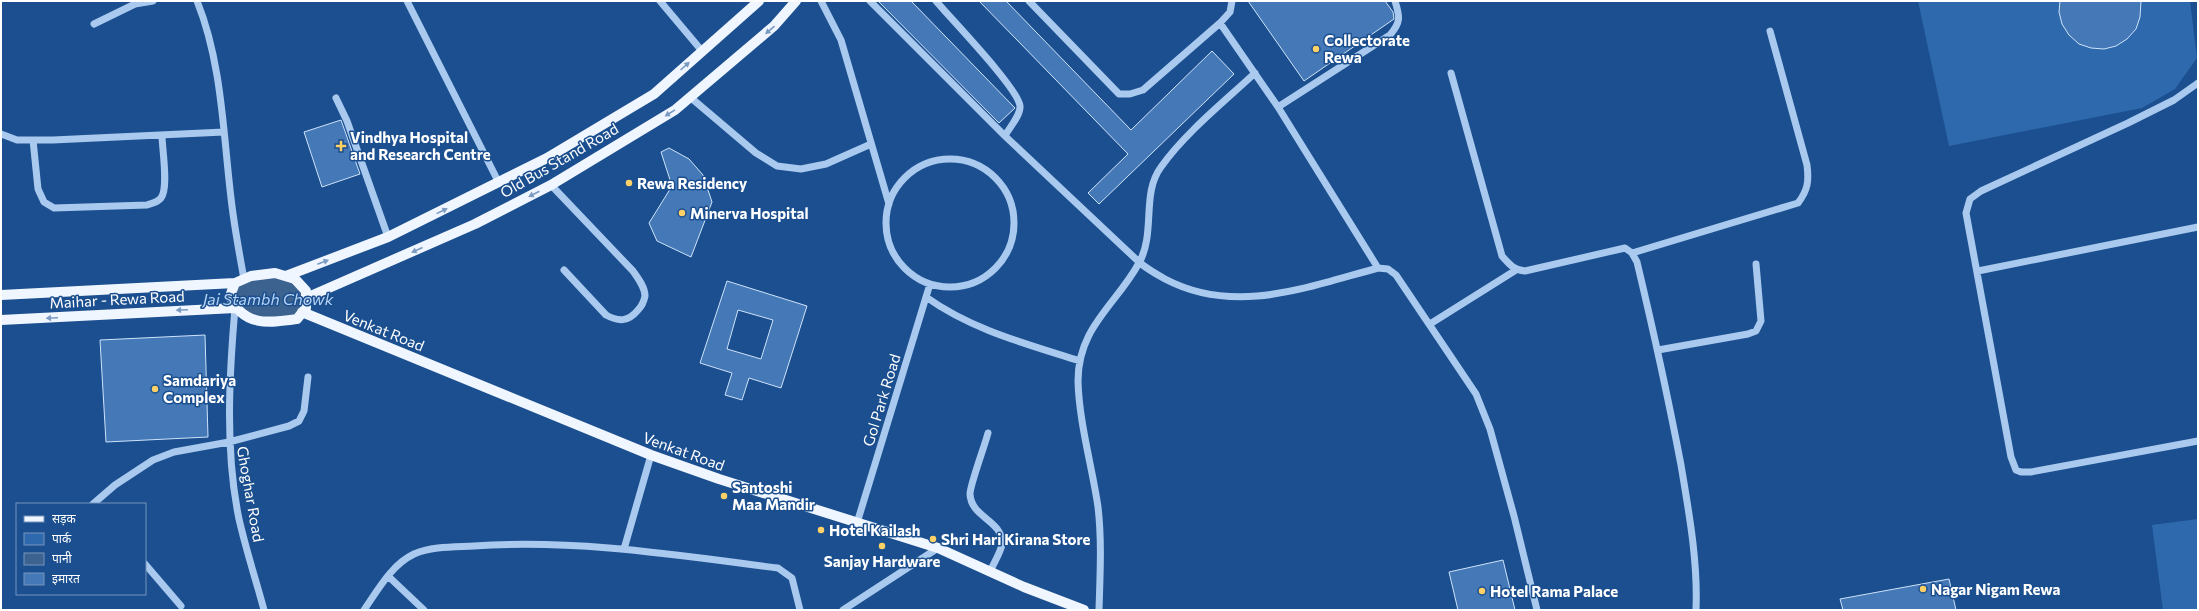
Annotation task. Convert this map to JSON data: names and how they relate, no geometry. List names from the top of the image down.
{
  "streets": {
    "main road": ["Old Bus Stand Road", "Maihar - Rewa Road", "Venkat Road"],
    "street": ["Gol Park Road", "Ghoghar Road"]
  },
  "crossings": [
    ["Old Bus Stand Road", "Maihar - Rewa Road"],
    ["Old Bus Stand Road", "Venkat Road"],
    ["Old Bus Stand Road", "Ghoghar Road"],
    ["Maihar - Rewa Road", "Venkat Road"],
    ["Maihar - Rewa Road", "Ghoghar Road"],
    ["Venkat Road", "Gol Park Road"],
    ["Venkat Road", "Ghoghar Road"]
  ],
  "water": ["Jai Stambh Chowk"],
  "places": {
    "other": [
      "Collectorate Rewa",
      "Rewa Residency",
      "Minerva Hospital",
      "Samdariya Complex",
      "Santoshi Maa Mandir",
      "Hotel Kailash",
      "Shri Hari Kirana Store",
      "Sanjay Hardware",
      "Nagar Nigam Rewa",
      "Hotel Rama Palace"
    ],
    "health": ["Vindhya Hospital and Research Centre"]
  },
  "legend": [
    "सड़क",
    "पार्क",
    "पानी",
    "इमारत"
  ]
}
